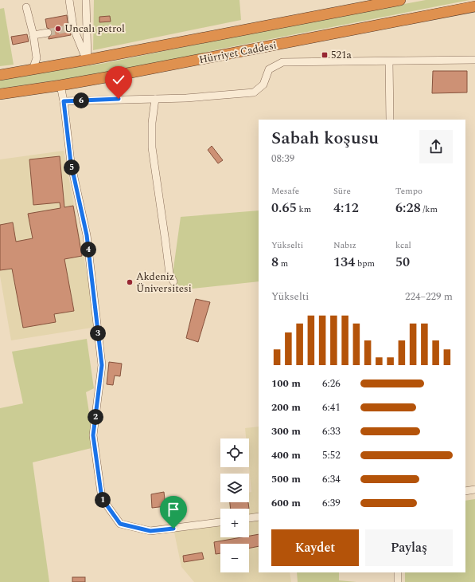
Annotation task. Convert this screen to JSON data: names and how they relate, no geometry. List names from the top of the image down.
{
  "streets": {
    "highway": ["Hürriyet Caddesi"]
  },
  "places": {
    "other": ["Uncalı petrol", "Akdeniz Üniversitesi"],
    "transit": ["521a"]
  },
  "page": {
    "pins": [
      "6",
      "5",
      "4",
      "3",
      "2",
      "1"
    ],
    "heading": ["Sabah koşusu", "08:39"],
    "stats": [
      ["Mesafe", "0.65 km"],
      ["Süre", "4:12"],
      ["Tempo", "6:28 /km"],
      ["Yükselti", "8 m"],
      ["Nabız", "134 bpm"],
      ["kcal", "50"]
    ],
    "chart": ["Yükselti", "224–229 m"],
    "list": [
      {
        "name": "100 m",
        "note": "6:26"
      },
      {
        "name": "200 m",
        "note": "6:41"
      },
      {
        "name": "300 m",
        "note": "6:33"
      },
      {
        "name": "400 m",
        "note": "5:52"
      },
      {
        "name": "500 m",
        "note": "6:34"
      },
      {
        "name": "600 m",
        "note": "6:39"
      }
    ],
    "map_buttons": ["+", "−"],
    "buttons": ["Kaydet", "Paylaş"]
  }
}
